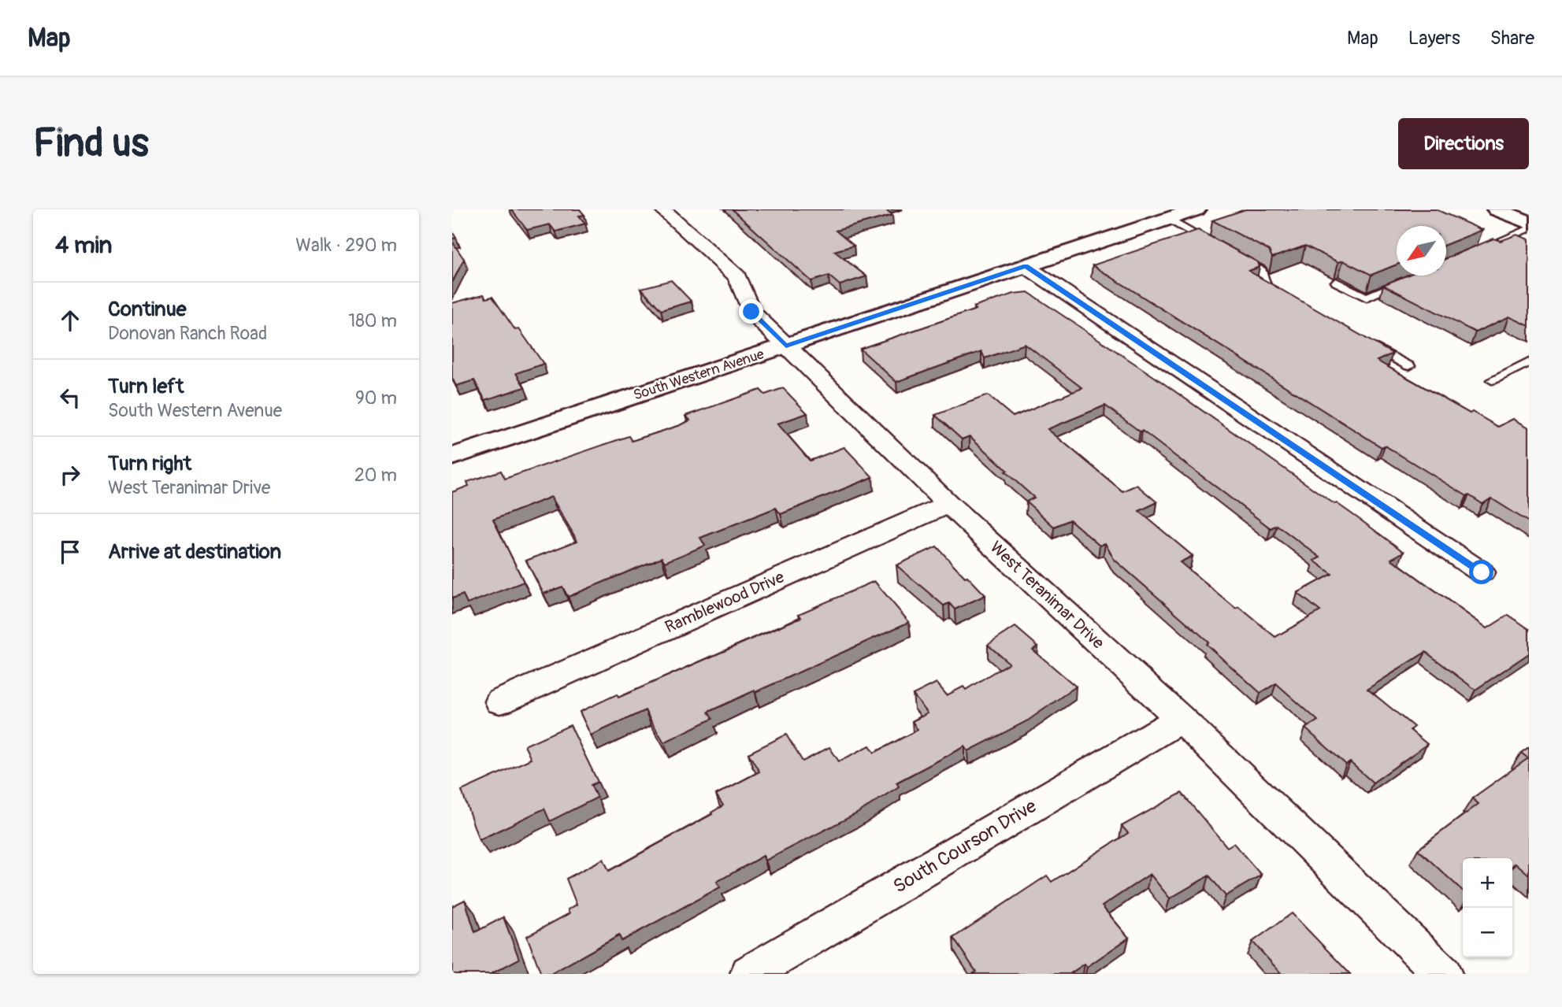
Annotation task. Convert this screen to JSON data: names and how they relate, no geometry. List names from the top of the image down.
{
  "streets": {
    "street": [
      "South Western Avenue",
      "West Teranimar Drive",
      "Ramblewood Drive",
      "South Courson Drive"
    ]
  },
  "crossings": [
    ["South Western Avenue", "West Teranimar Drive"],
    ["West Teranimar Drive", "Ramblewood Drive"],
    ["West Teranimar Drive", "South Courson Drive"]
  ],
  "north": "bottom left",
  "page": {
    "header": "Map",
    "nav": ["Map", "Layers", "Share"],
    "buttons": "Directions",
    "title": "Find us",
    "heading": ["4 min", "Walk · 290 m"],
    "list": [
      ["Continue", "Donovan Ranch Road", "180 m"],
      ["Turn left", "South Western Avenue", "90 m"],
      ["Turn right", "West Teranimar Drive", "20 m"],
      "Arrive at destination"
    ],
    "map_buttons": ["+", "−"]
  }
}
